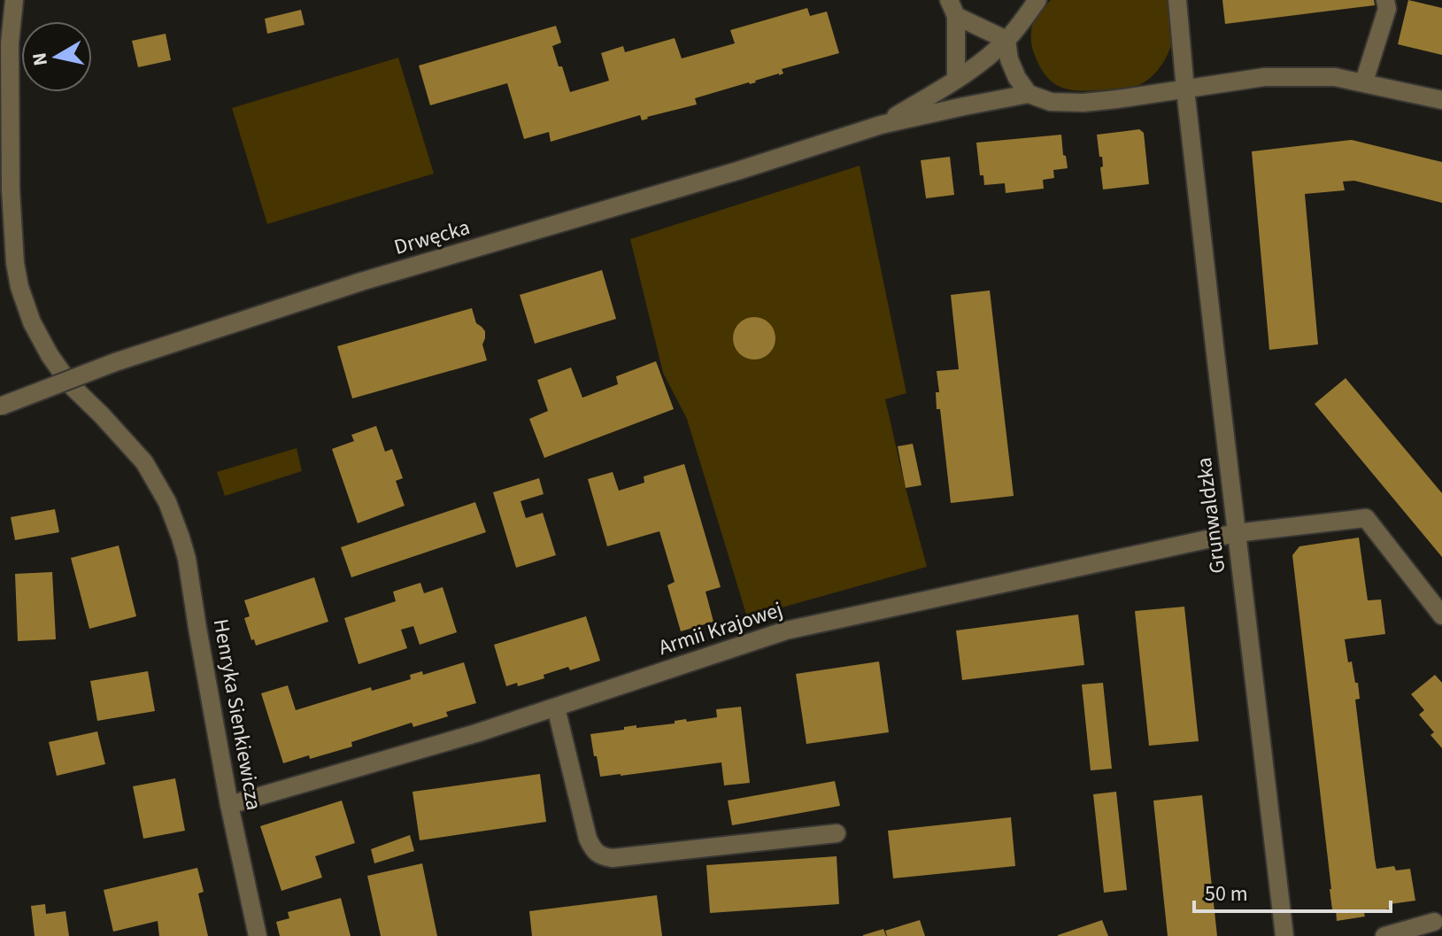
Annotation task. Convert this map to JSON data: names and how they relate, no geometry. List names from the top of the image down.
{
  "streets": {
    "street": [
      "Drwęcka",
      "Grunwaldzka",
      "Armii Krajowej",
      "Henryka Sienkiewicza"
    ]
  },
  "crossings": [
    ["Grunwaldzka", "Armii Krajowej"],
    ["Armii Krajowej", "Henryka Sienkiewicza"]
  ],
  "scale_bar": "50 m",
  "north": "left"
}
